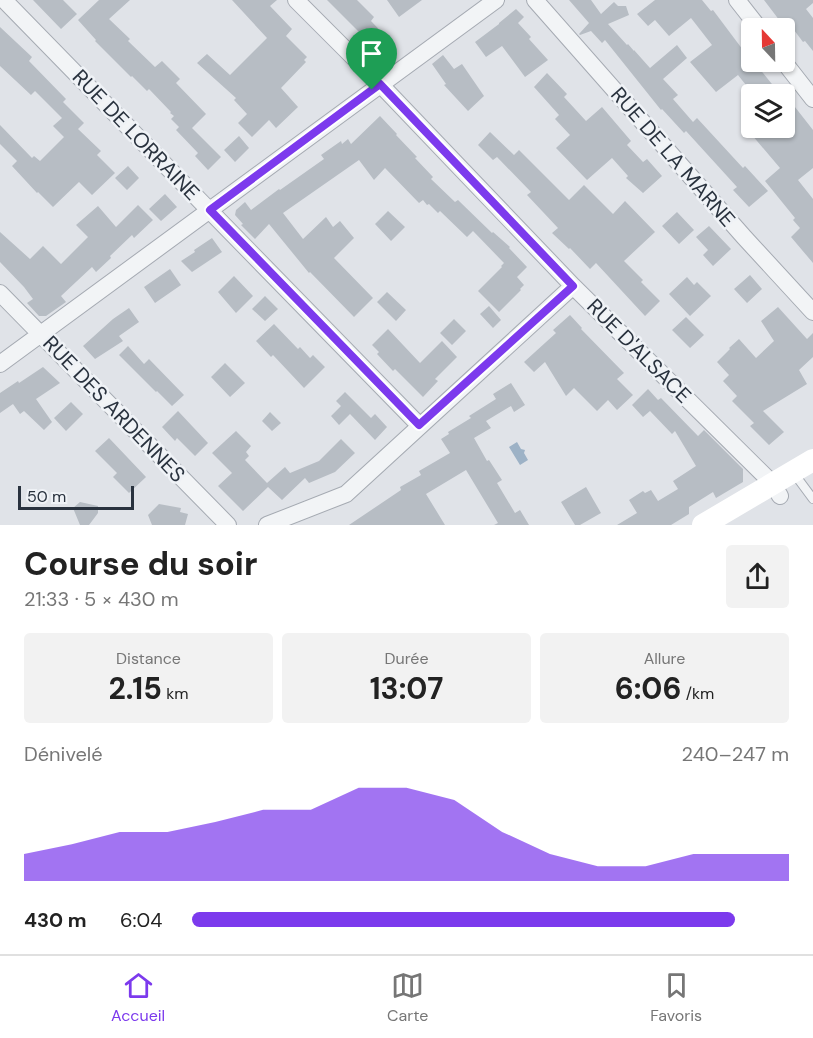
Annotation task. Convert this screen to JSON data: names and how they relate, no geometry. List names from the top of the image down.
{
  "streets": {
    "street": [
      "RUE DE LORRAINE",
      "RUE DE LA MARNE",
      "RUE D'ALSACE",
      "RUE DES ARDENNES"
    ]
  },
  "scale_bar": "50 m",
  "north": "top",
  "page": {
    "scale": "50 m",
    "heading": ["Course du soir", "21:33 · 5 × 430 m"],
    "stats": [
      ["Distance", "2.15 km"],
      ["Durée", "13:07"],
      ["Allure", "6:06 /km"]
    ],
    "chart": ["Dénivelé", "240–247 m"],
    "list": [
      {
        "name": "430 m",
        "note": "6:04"
      }
    ],
    "tabs": ["Accueil", "Carte", "Favoris"]
  }
}
